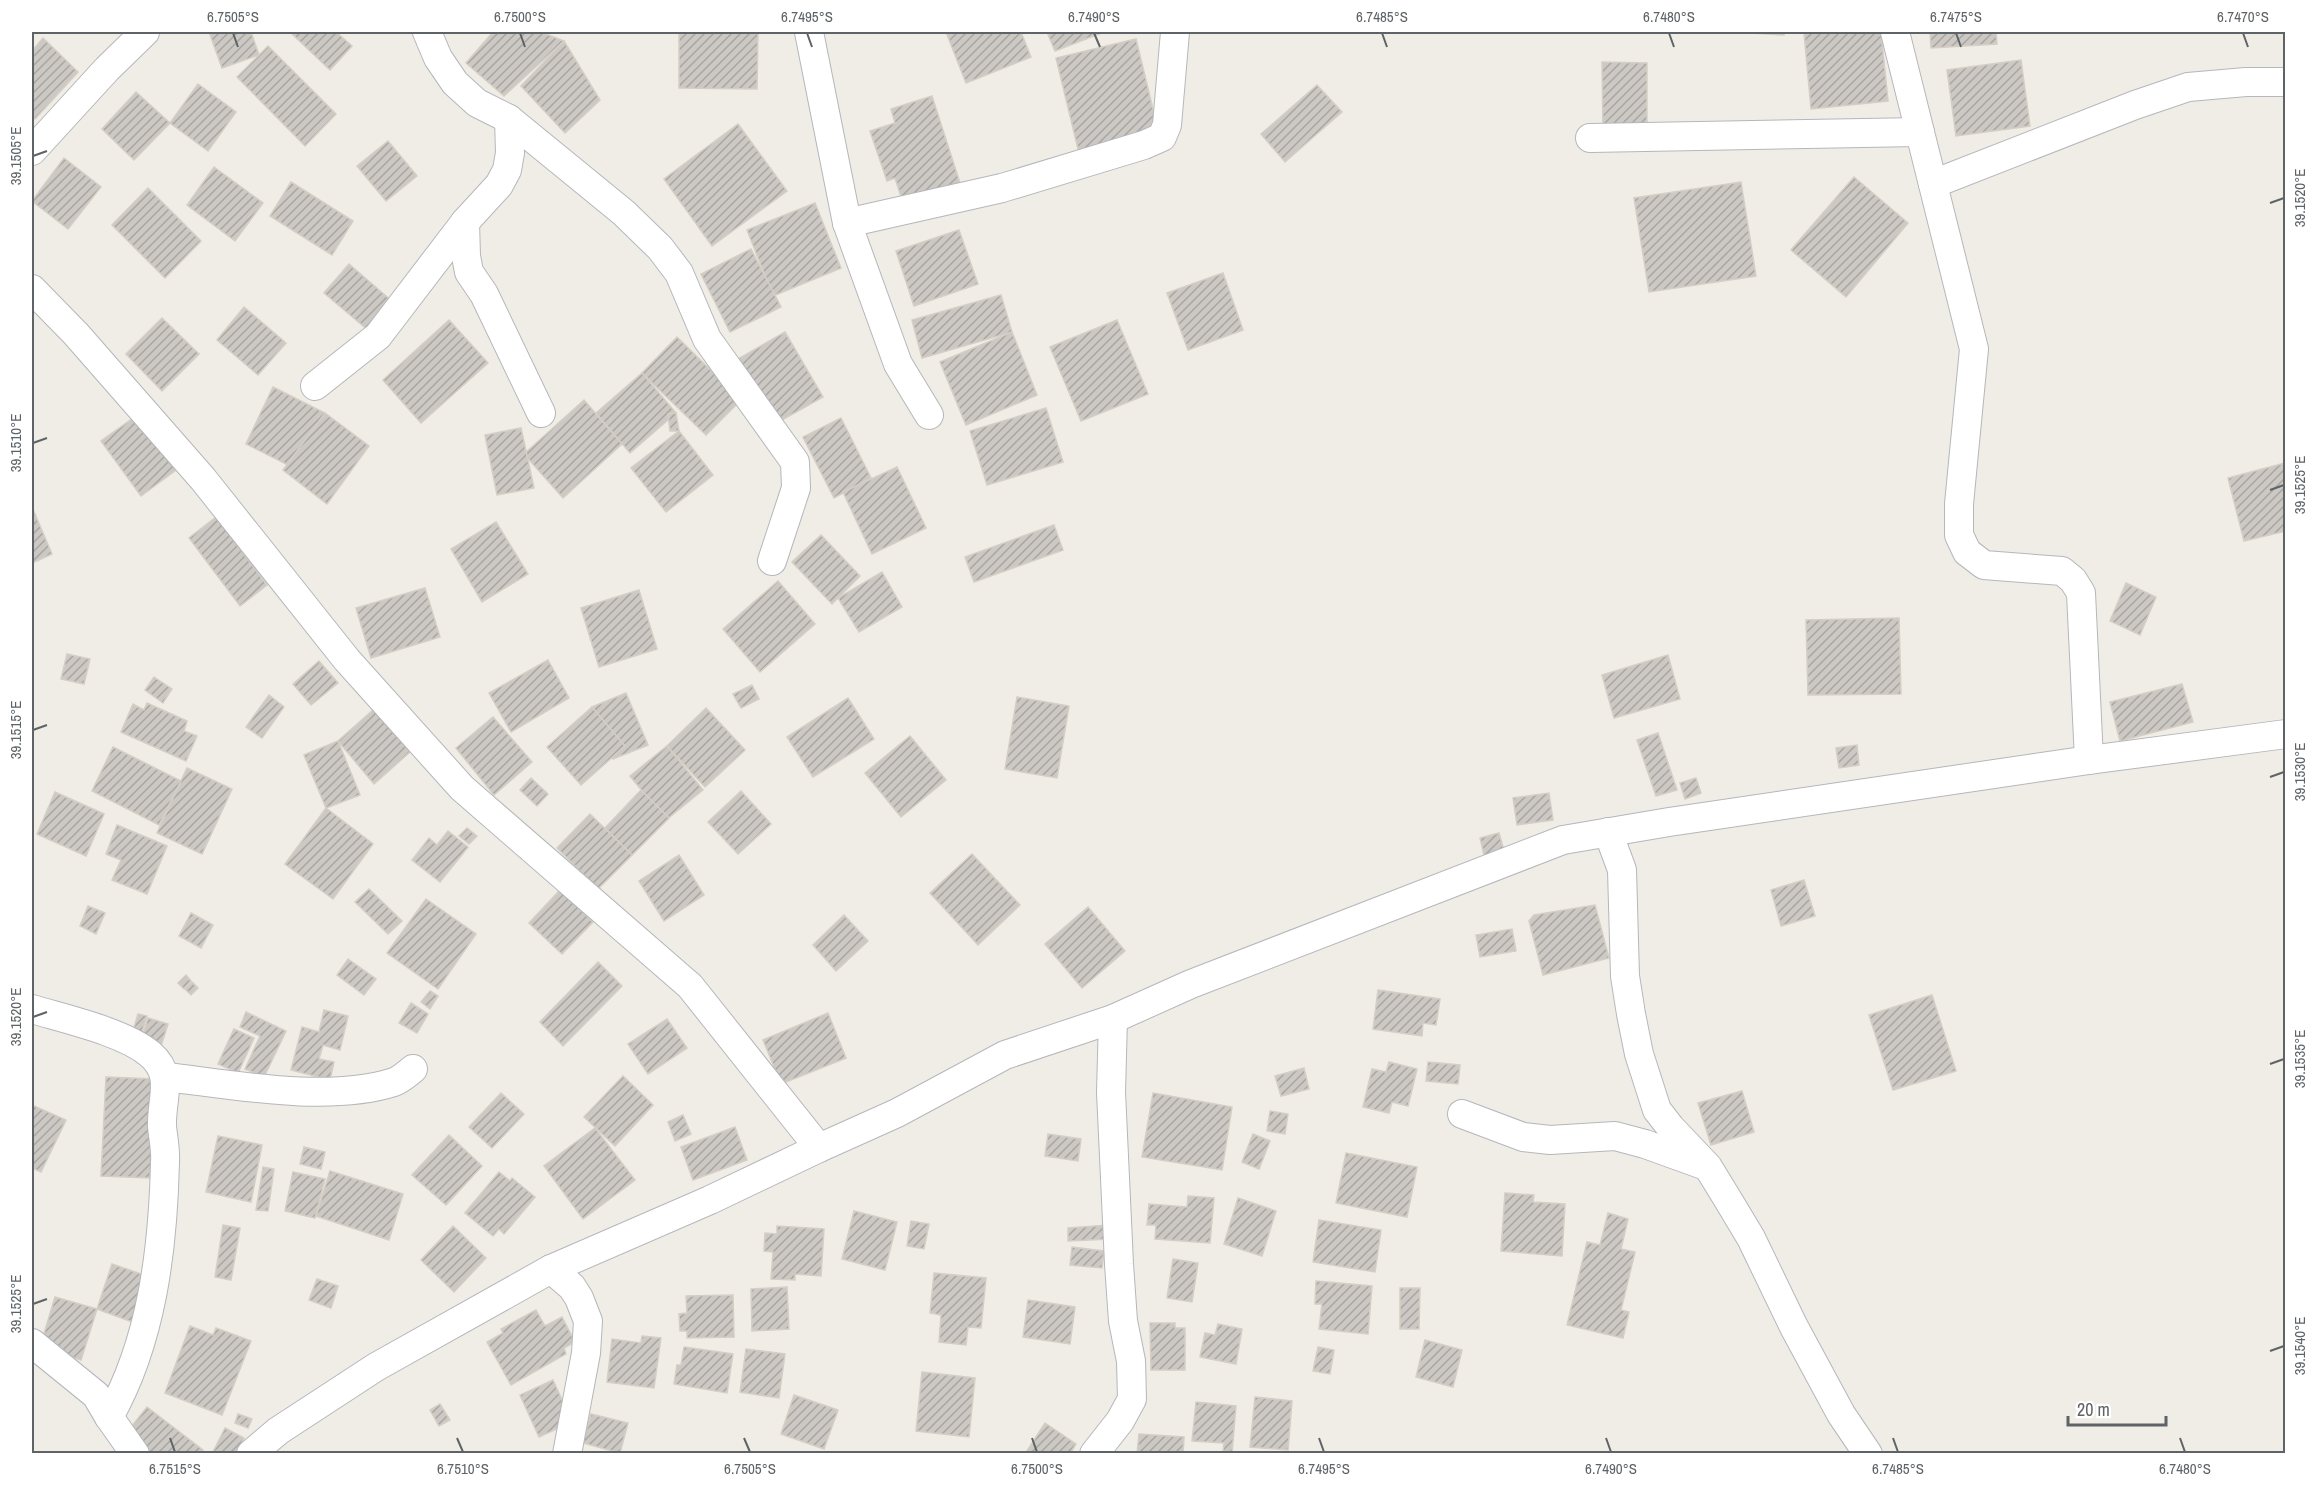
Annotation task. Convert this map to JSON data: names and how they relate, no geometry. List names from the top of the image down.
{
  "scale_bar": "20 m",
  "coordinates": [
    "6.7505°S",
    "6.7500°S",
    "6.7495°S",
    "6.7490°S",
    "6.7485°S",
    "6.7480°S",
    "6.7475°S",
    "6.7470°S",
    "39.1505°E",
    "39.1520°E",
    "39.1510°E",
    "39.1525°E",
    "39.1515°E",
    "39.1530°E",
    "39.1535°E",
    "39.1540°E",
    "6.7515°S",
    "6.7510°S"
  ]
}
